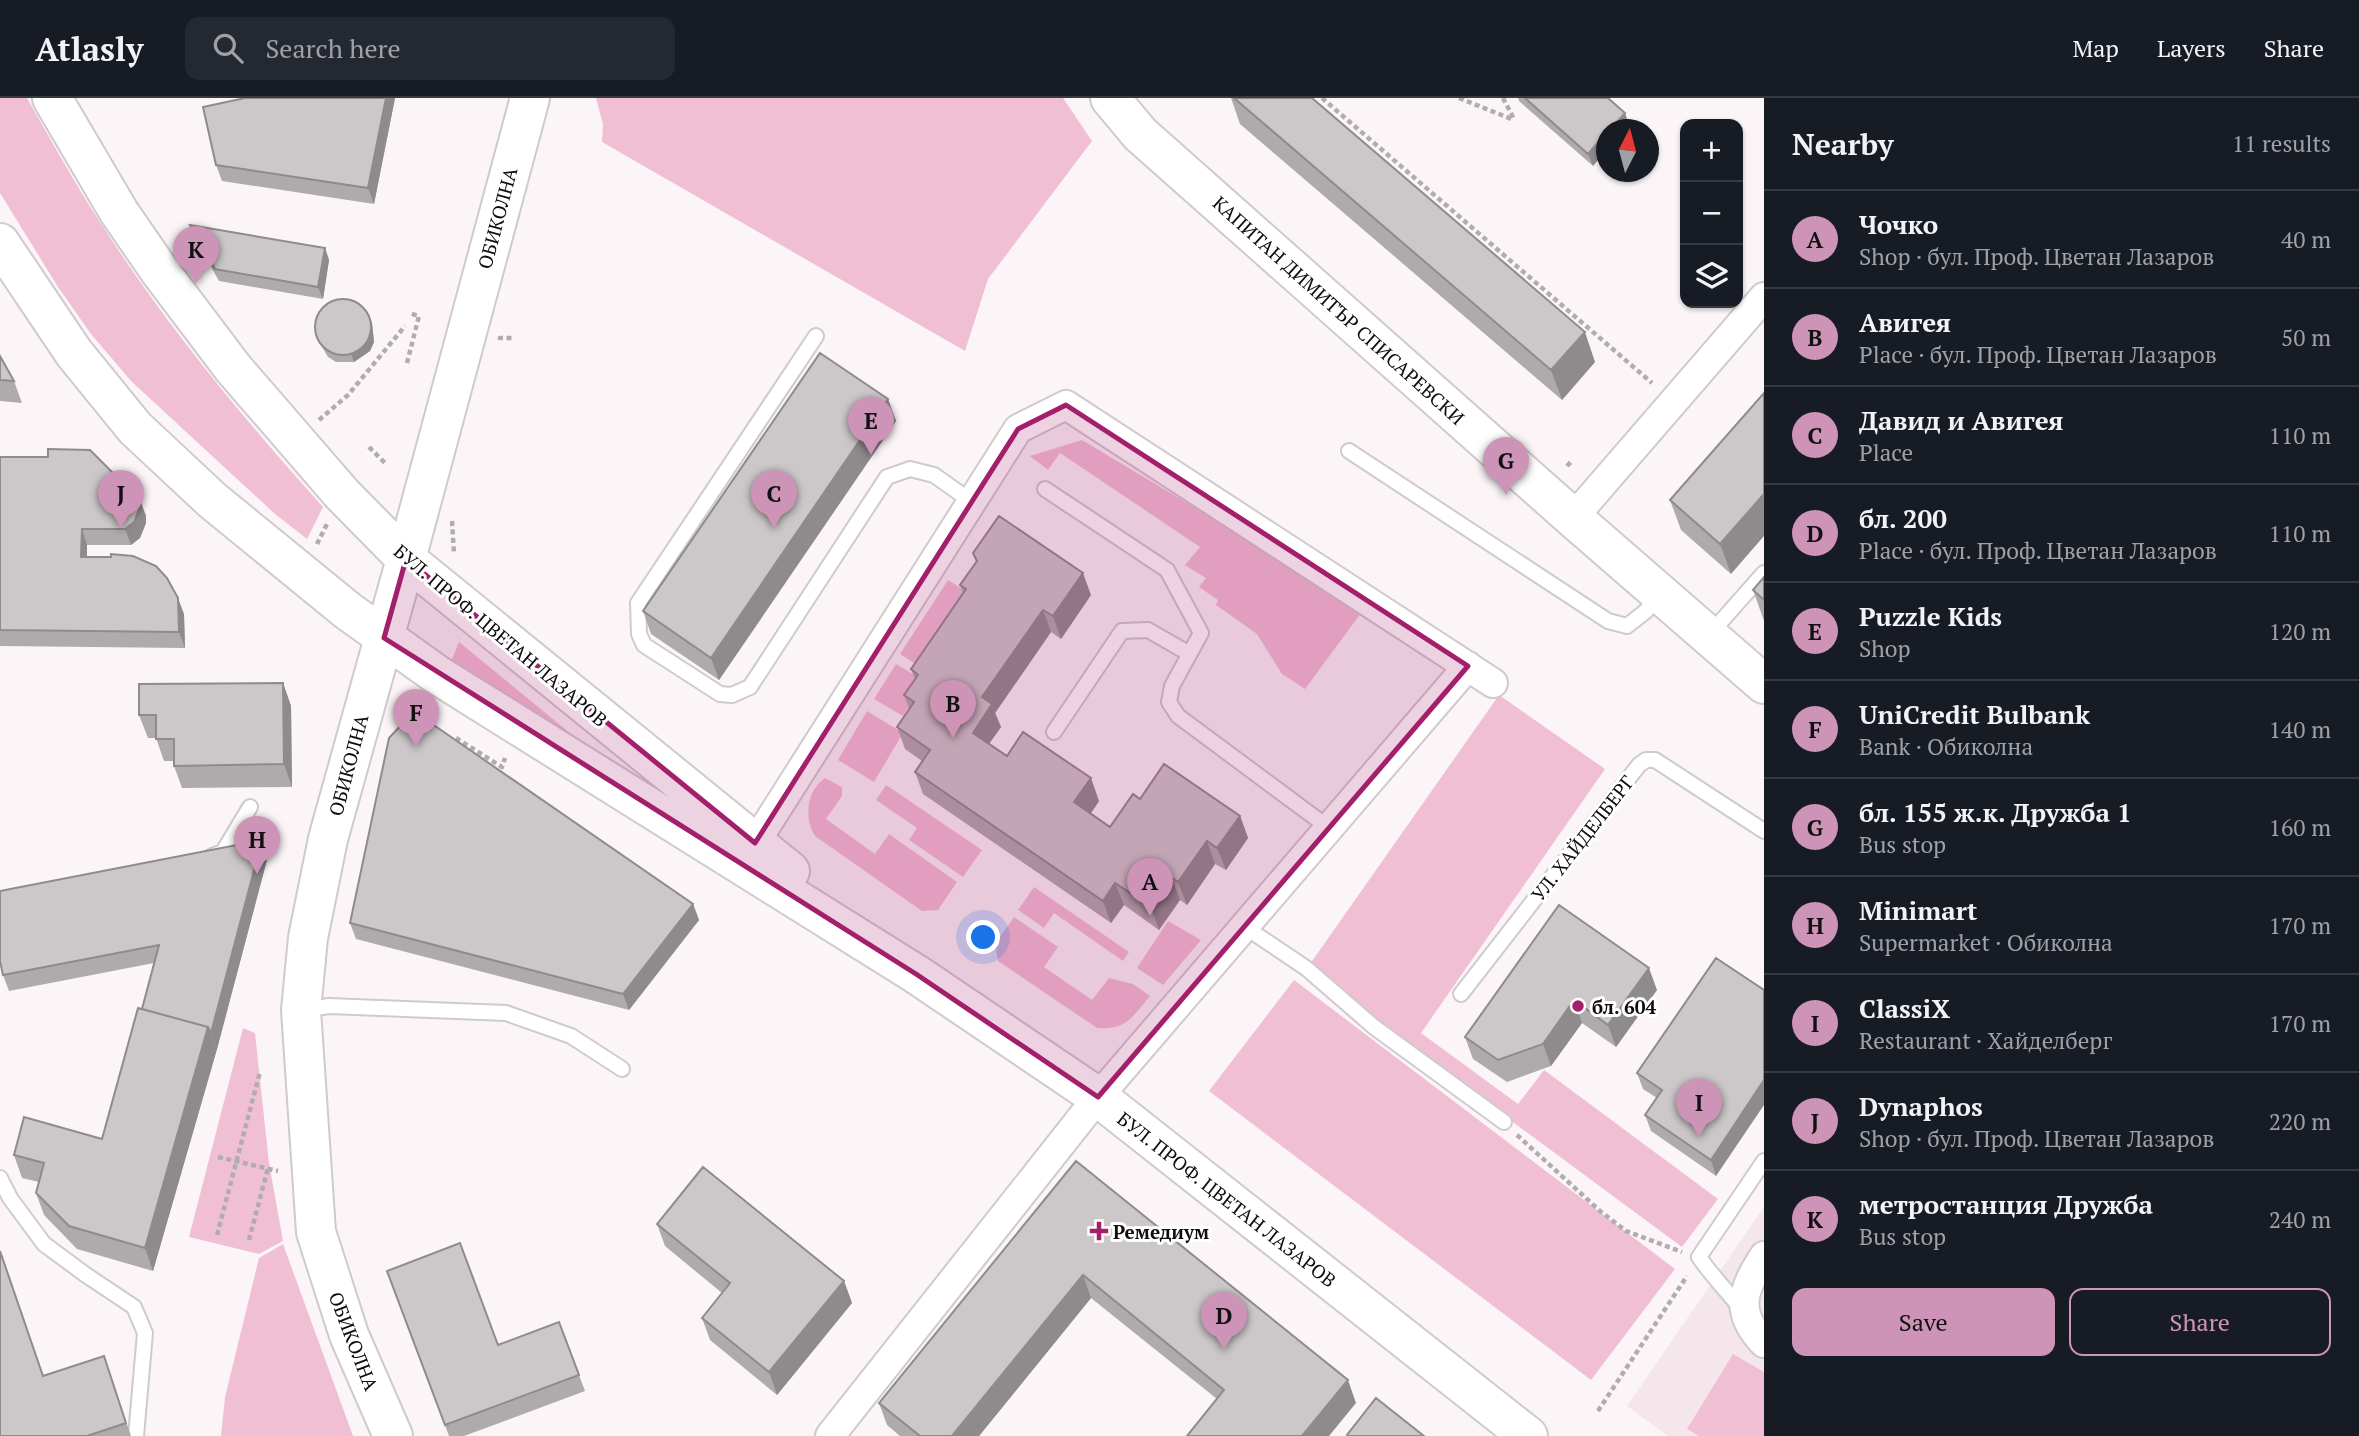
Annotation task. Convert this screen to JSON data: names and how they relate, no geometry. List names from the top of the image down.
{
  "streets": {
    "main road": ["ОБИКОЛНА", "КАПИТАН ДИМИТЪР СПИСАРЕВСКИ", "БУЛ. ПРОФ. ЦВЕТАН ЛАЗАРОВ"],
    "lane": ["УЛ. ХАЙДЕЛБЕРГ"]
  },
  "crossings": [
    ["ОБИКОЛНА", "БУЛ. ПРОФ. ЦВЕТАН ЛАЗАРОВ"]
  ],
  "places": {
    "other": ["бл. 604"],
    "health": ["Ремедиум"]
  },
  "north": "top",
  "page": {
    "header": "Atlasly",
    "search": "Search here",
    "nav": ["Map", "Layers", "Share"],
    "heading": ["Nearby", "11 results"],
    "map_buttons": ["+", "−"],
    "list": [
      {
        "mark": "A",
        "name": "Чочко",
        "note": "Shop · бул. Проф. Цветан Лазаров",
        "value": "40 m"
      },
      {
        "mark": "B",
        "name": "Авигея",
        "note": "Place · бул. Проф. Цветан Лазаров",
        "value": "50 m"
      },
      {
        "mark": "C",
        "name": "Давид и Авигея",
        "note": "Place",
        "value": "110 m"
      },
      {
        "mark": "D",
        "name": "бл. 200",
        "note": "Place · бул. Проф. Цветан Лазаров",
        "value": "110 m"
      },
      {
        "mark": "E",
        "name": "Puzzle Kids",
        "note": "Shop",
        "value": "120 m"
      },
      {
        "mark": "F",
        "name": "UniCredit Bulbank",
        "note": "Bank · Обиколна",
        "value": "140 m"
      },
      {
        "mark": "G",
        "name": "бл. 155 ж.к. Дружба 1",
        "note": "Bus stop",
        "value": "160 m"
      },
      {
        "mark": "H",
        "name": "Minimart",
        "note": "Supermarket · Обиколна",
        "value": "170 m"
      },
      {
        "mark": "I",
        "name": "ClassiX",
        "note": "Restaurant · Хайделберг",
        "value": "170 m"
      },
      {
        "mark": "J",
        "name": "Dynaphos",
        "note": "Shop · бул. Проф. Цветан Лазаров",
        "value": "220 m"
      },
      {
        "mark": "K",
        "name": "метростанция Дружба",
        "note": "Bus stop",
        "value": "240 m"
      }
    ],
    "pins": [
      "K",
      "E",
      "G",
      "C",
      "J",
      "B",
      "F",
      "H",
      "A",
      "I",
      "D"
    ],
    "buttons": ["Save", "Share"]
  }
}
